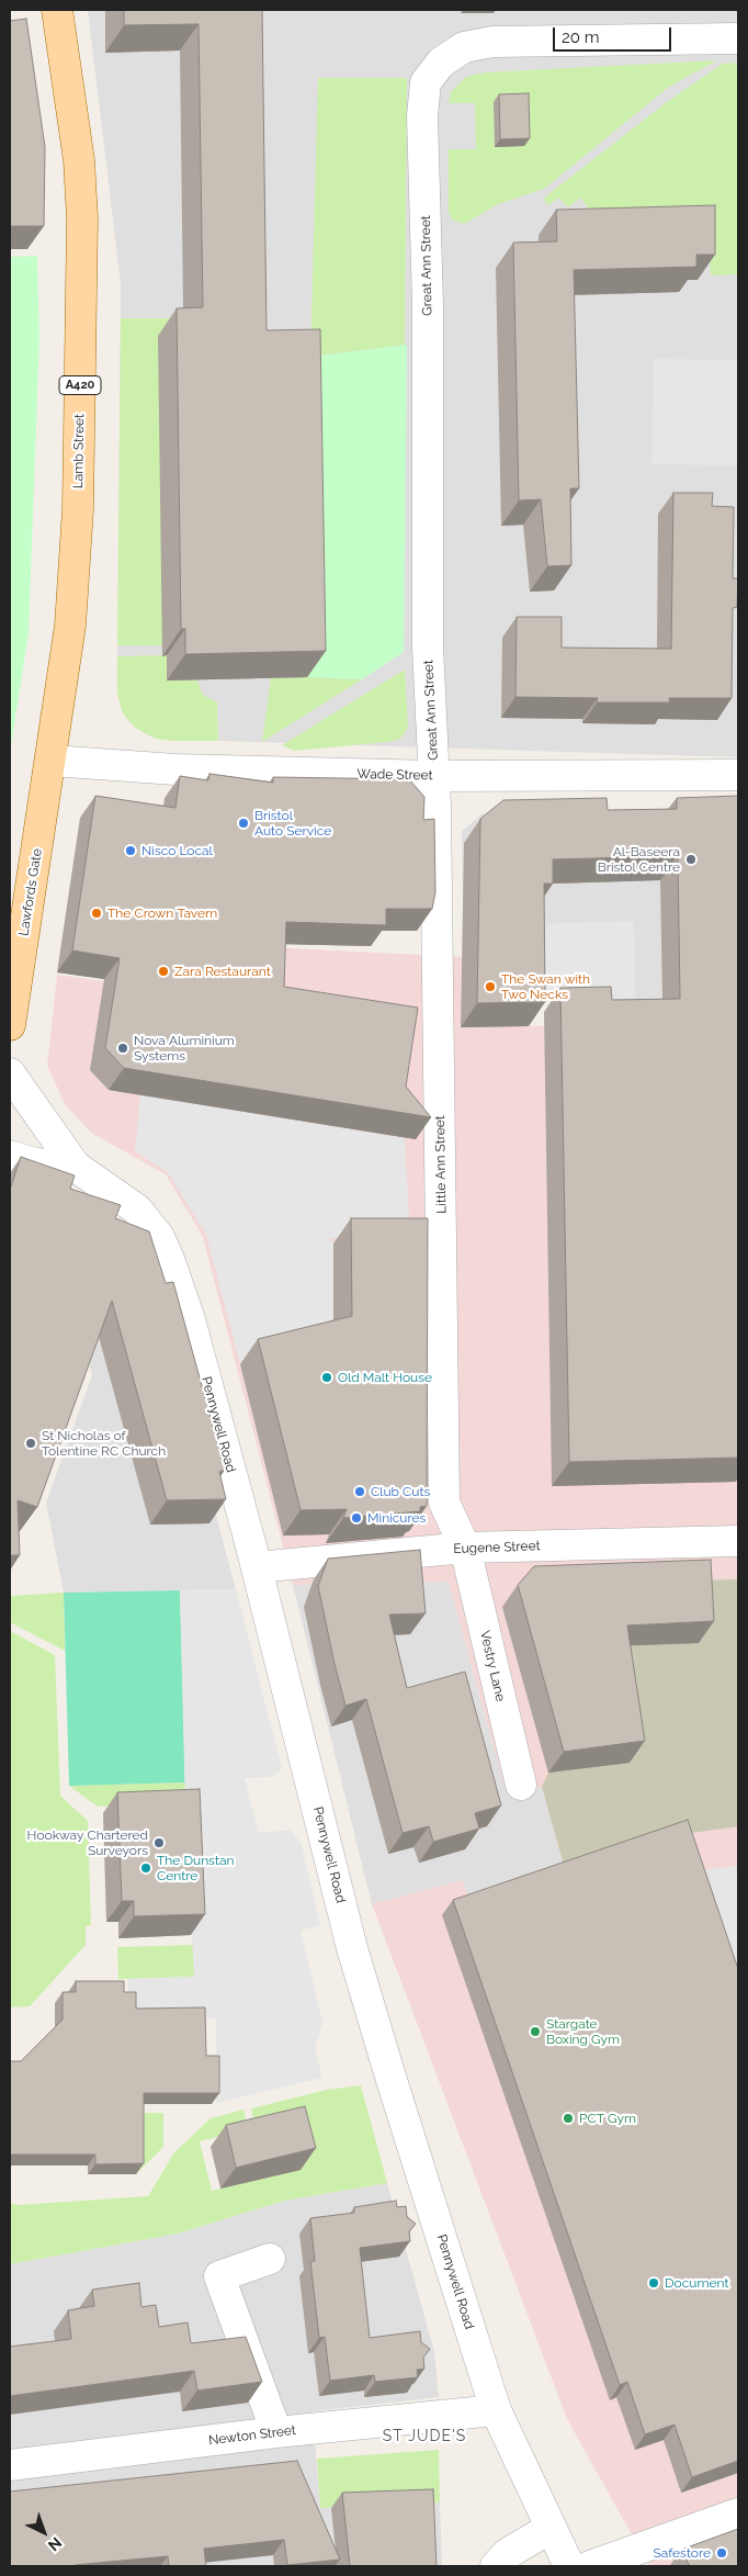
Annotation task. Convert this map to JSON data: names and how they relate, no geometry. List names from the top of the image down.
{
  "streets": {
    "main road": ["A420", "Lamb Street", "Lawfords Gate"],
    "street": [
      "Great Ann Street",
      "Wade Street",
      "Little Ann Street",
      "Pennywell Road",
      "Eugene Street",
      "Vestry Lane",
      "Newton Street"
    ]
  },
  "crossings": [
    ["Great Ann Street", "Wade Street"],
    ["Great Ann Street", "Little Ann Street"],
    ["Lamb Street", "Wade Street"],
    ["Lamb Street", "Lawfords Gate"],
    ["Wade Street", "Lawfords Gate"],
    ["Wade Street", "Little Ann Street"],
    ["Little Ann Street", "Eugene Street"],
    ["Little Ann Street", "Vestry Lane"],
    ["Pennywell Road", "Eugene Street"],
    ["Pennywell Road", "Newton Street"],
    ["Eugene Street", "Vestry Lane"]
  ],
  "districts": ["ST JUDE'S"],
  "places": [
    "Bristol Auto Service",
    "Nisco Local",
    "Al-Baseera Bristol Centre",
    "The Crown Tavern",
    "Zara Restaurant",
    "The Swan with Two Necks",
    "Nova Aluminium Systems",
    "Old Malt House",
    "St Nicholas of Tolentine RC Church",
    "Club Cuts",
    "Minicures",
    "Hookway Chartered Surveyors",
    "The Dunstan Centre",
    "Stargate Boxing Gym",
    "PCT Gym",
    "Document",
    "Safestore"
  ],
  "scale_bar": "20 m",
  "north": "bottom right"
}
